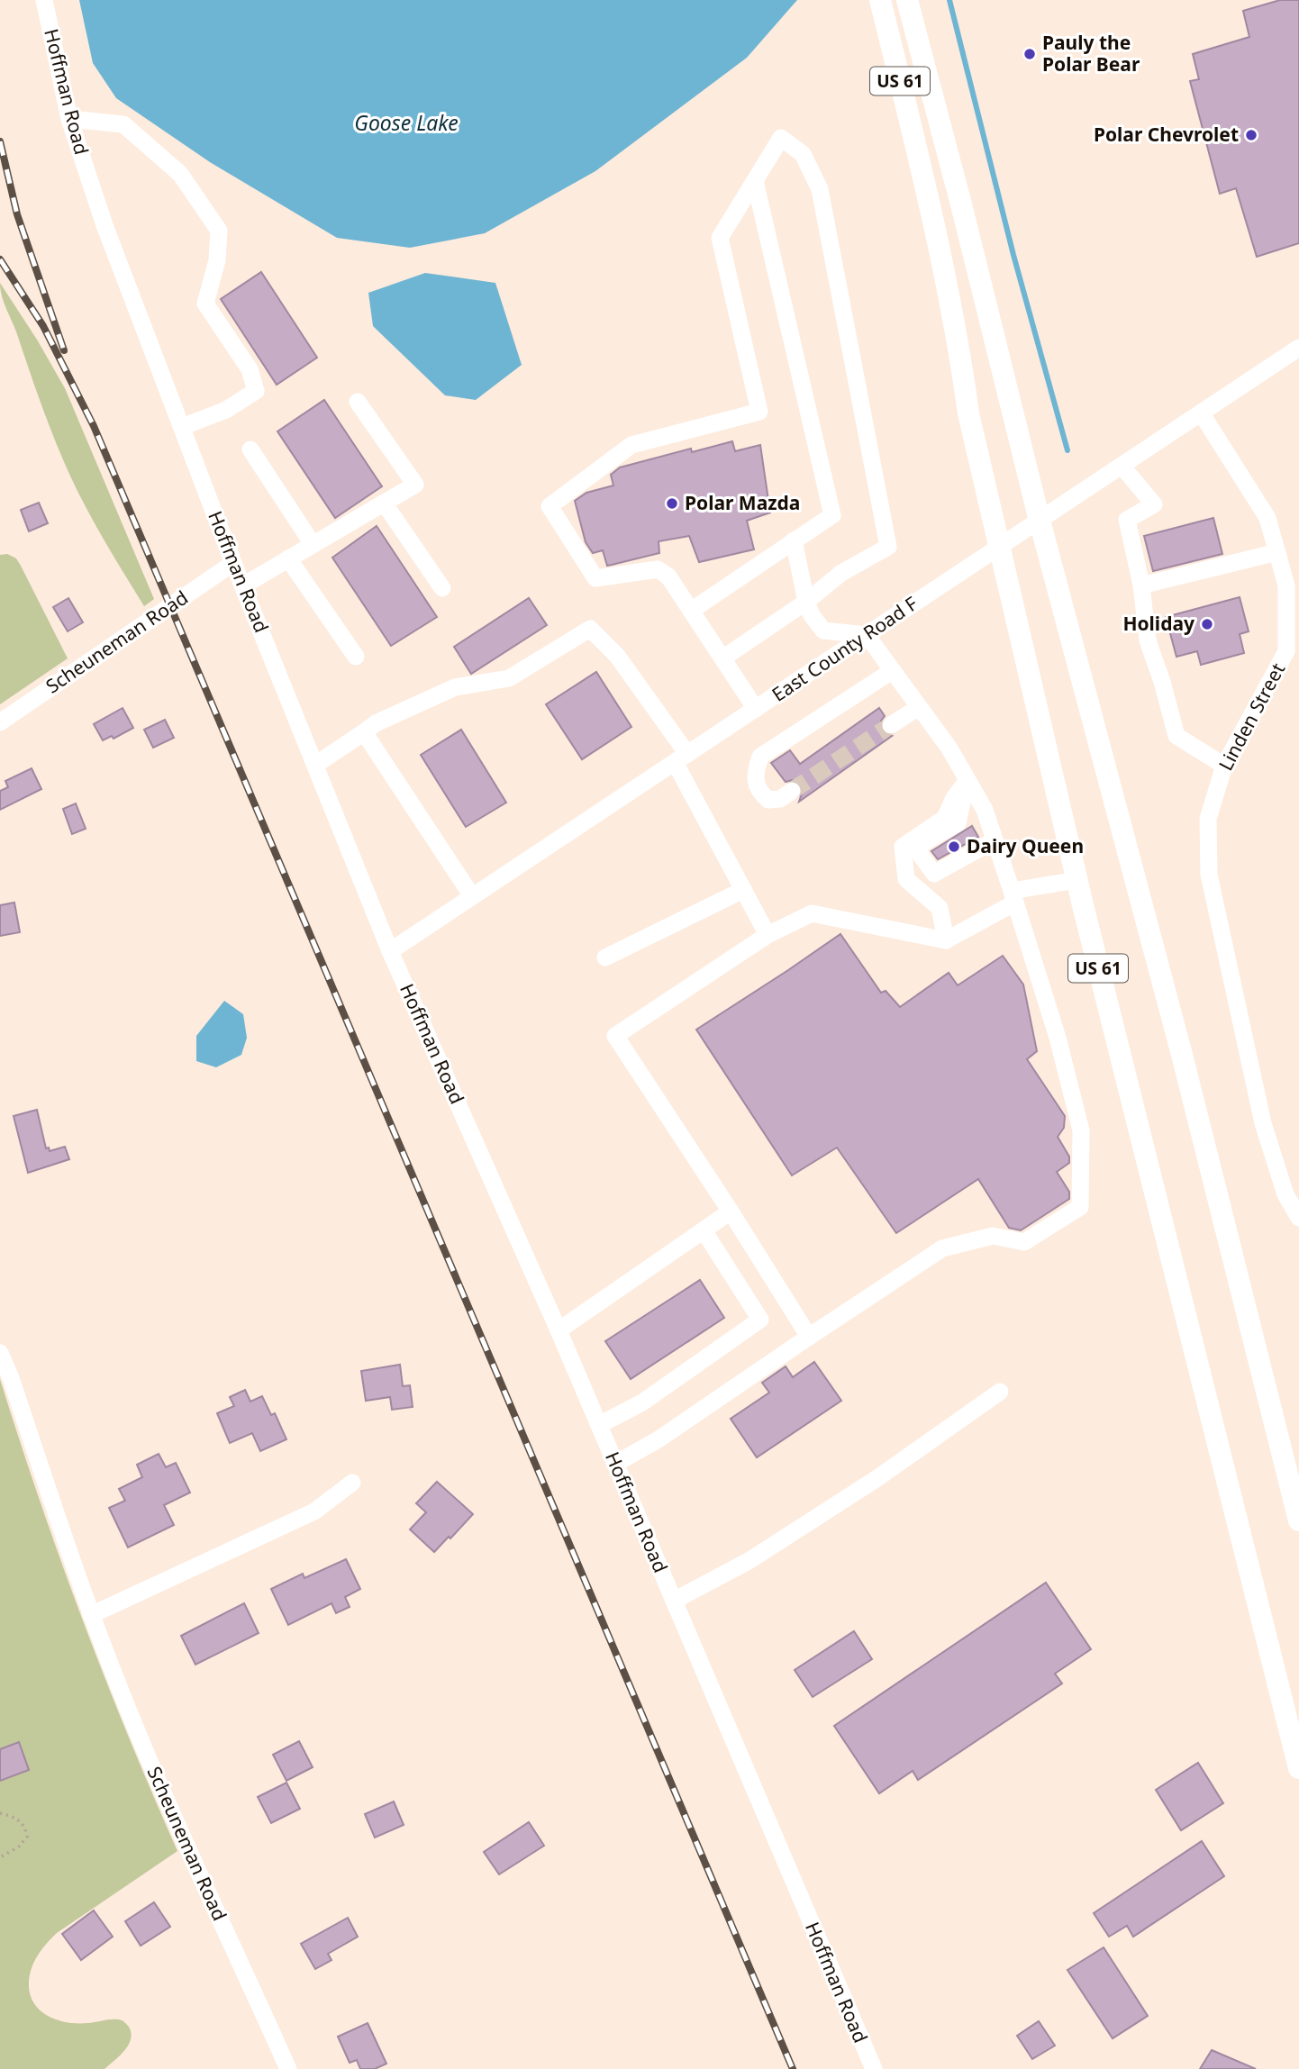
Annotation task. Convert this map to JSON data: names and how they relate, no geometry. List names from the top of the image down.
{
  "streets": {
    "main road": ["US 61"],
    "street": [
      "Hoffman Road",
      "Scheuneman Road",
      "East County Road F",
      "Linden Street"
    ]
  },
  "crossings": [
    ["US 61", "East County Road F"],
    ["Hoffman Road", "Scheuneman Road"],
    ["Hoffman Road", "East County Road F"],
    ["East County Road F", "Linden Street"]
  ],
  "water": ["Goose Lake"],
  "places": [
    "Pauly the Polar Bear",
    "Polar Chevrolet",
    "Polar Mazda",
    "Holiday",
    "Dairy Queen"
  ]
}
